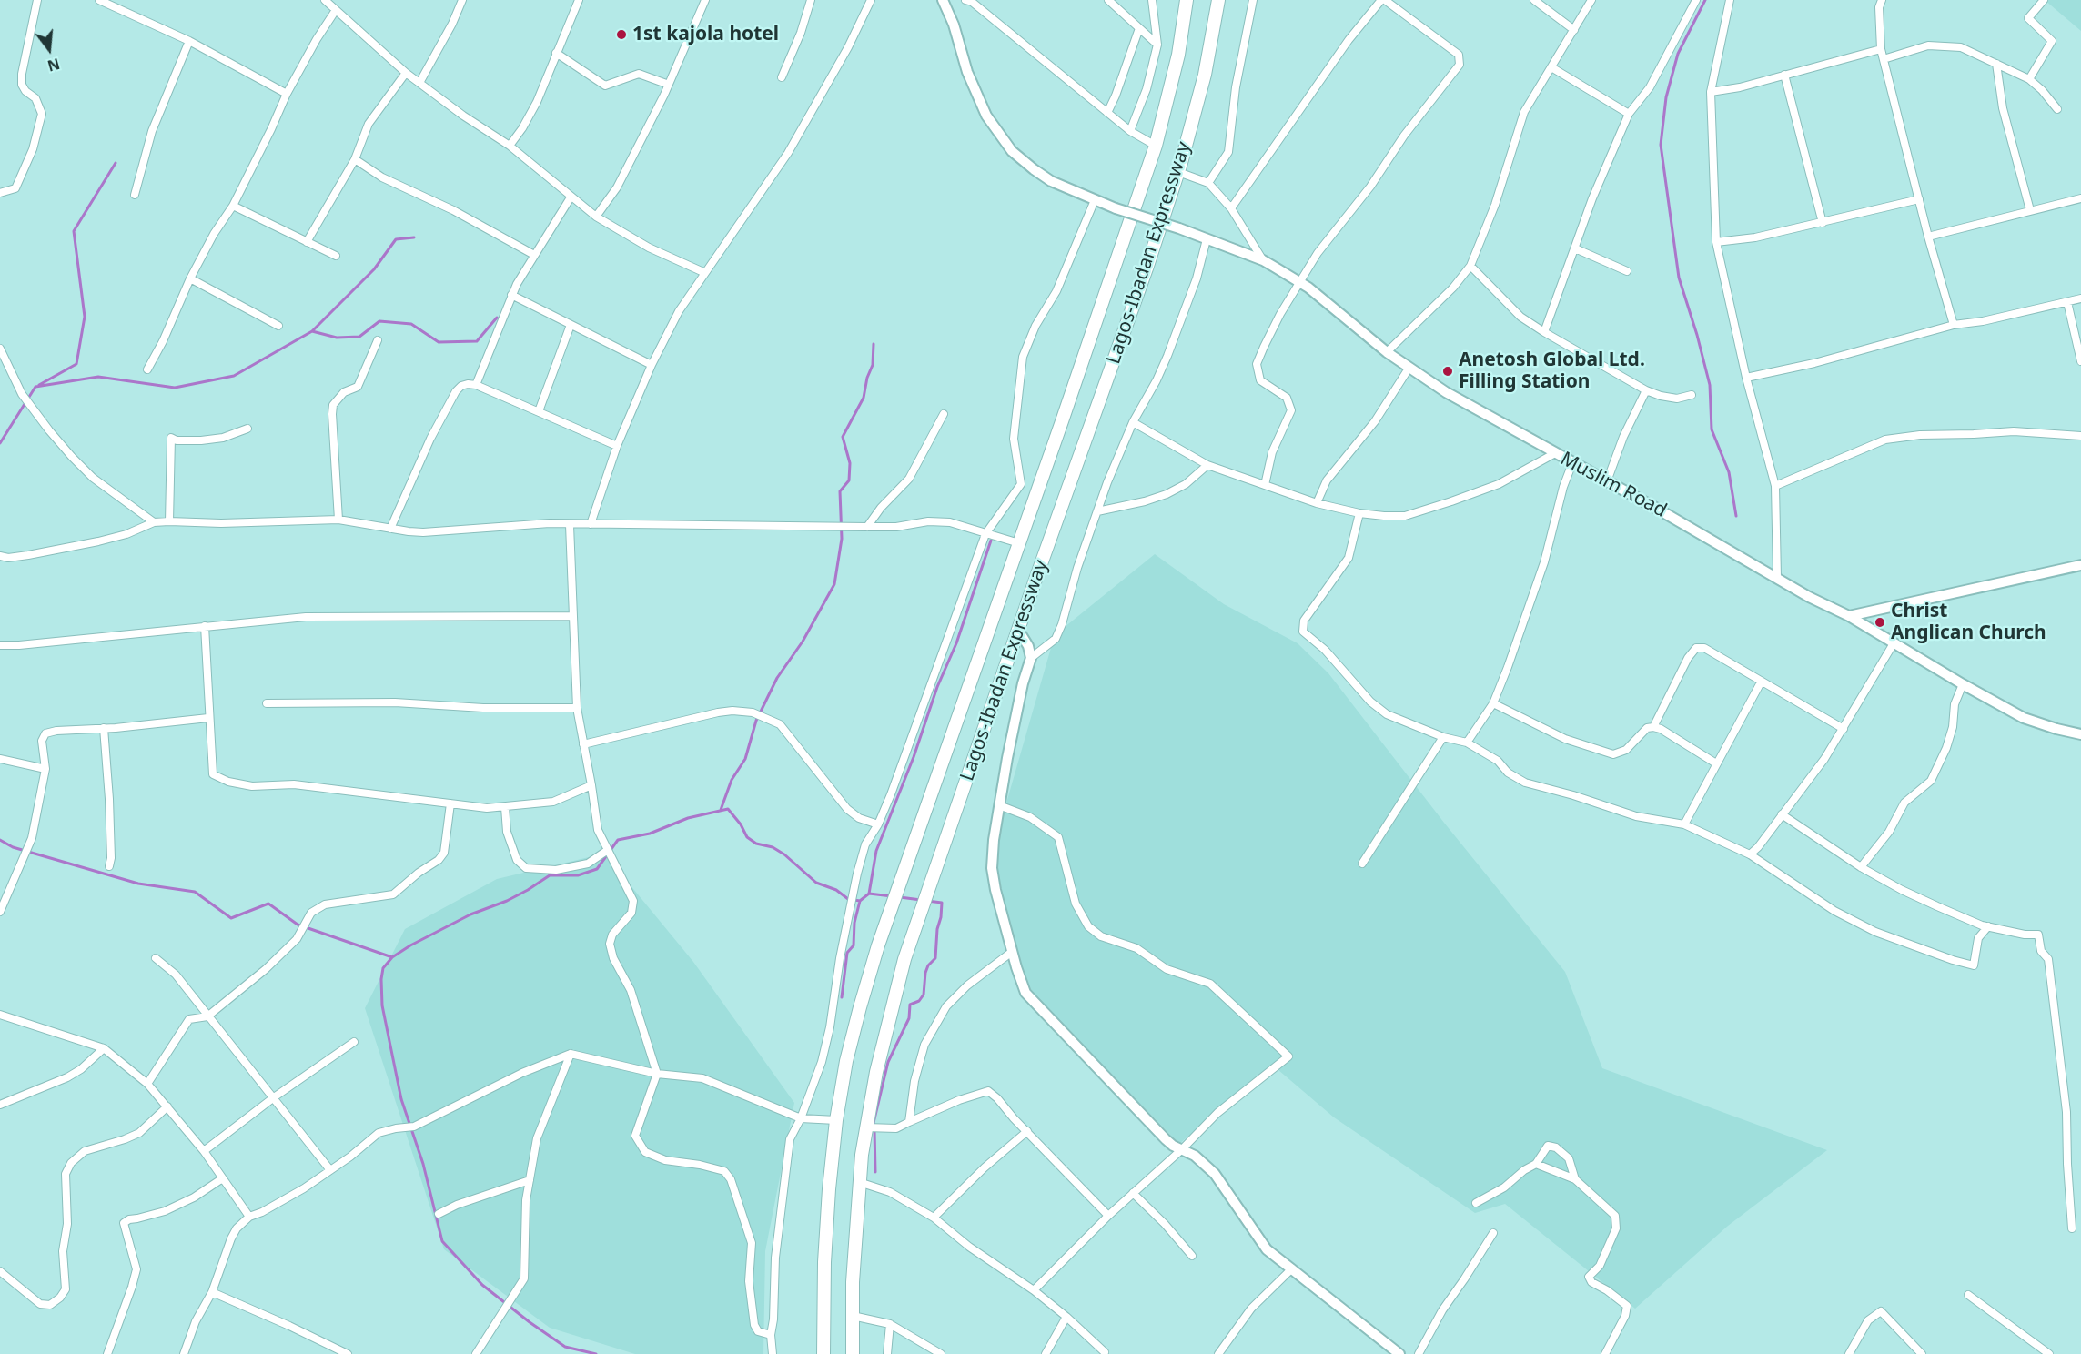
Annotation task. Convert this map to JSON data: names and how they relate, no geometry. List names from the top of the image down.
{
  "streets": {
    "highway": ["Lagos-Ibadan Expressway"],
    "street": ["Muslim Road"]
  },
  "places": ["1st kajola hotel", "Anetosh Global Ltd. Filling Station", "Christ Anglican Church"],
  "north": "bottom"
}
